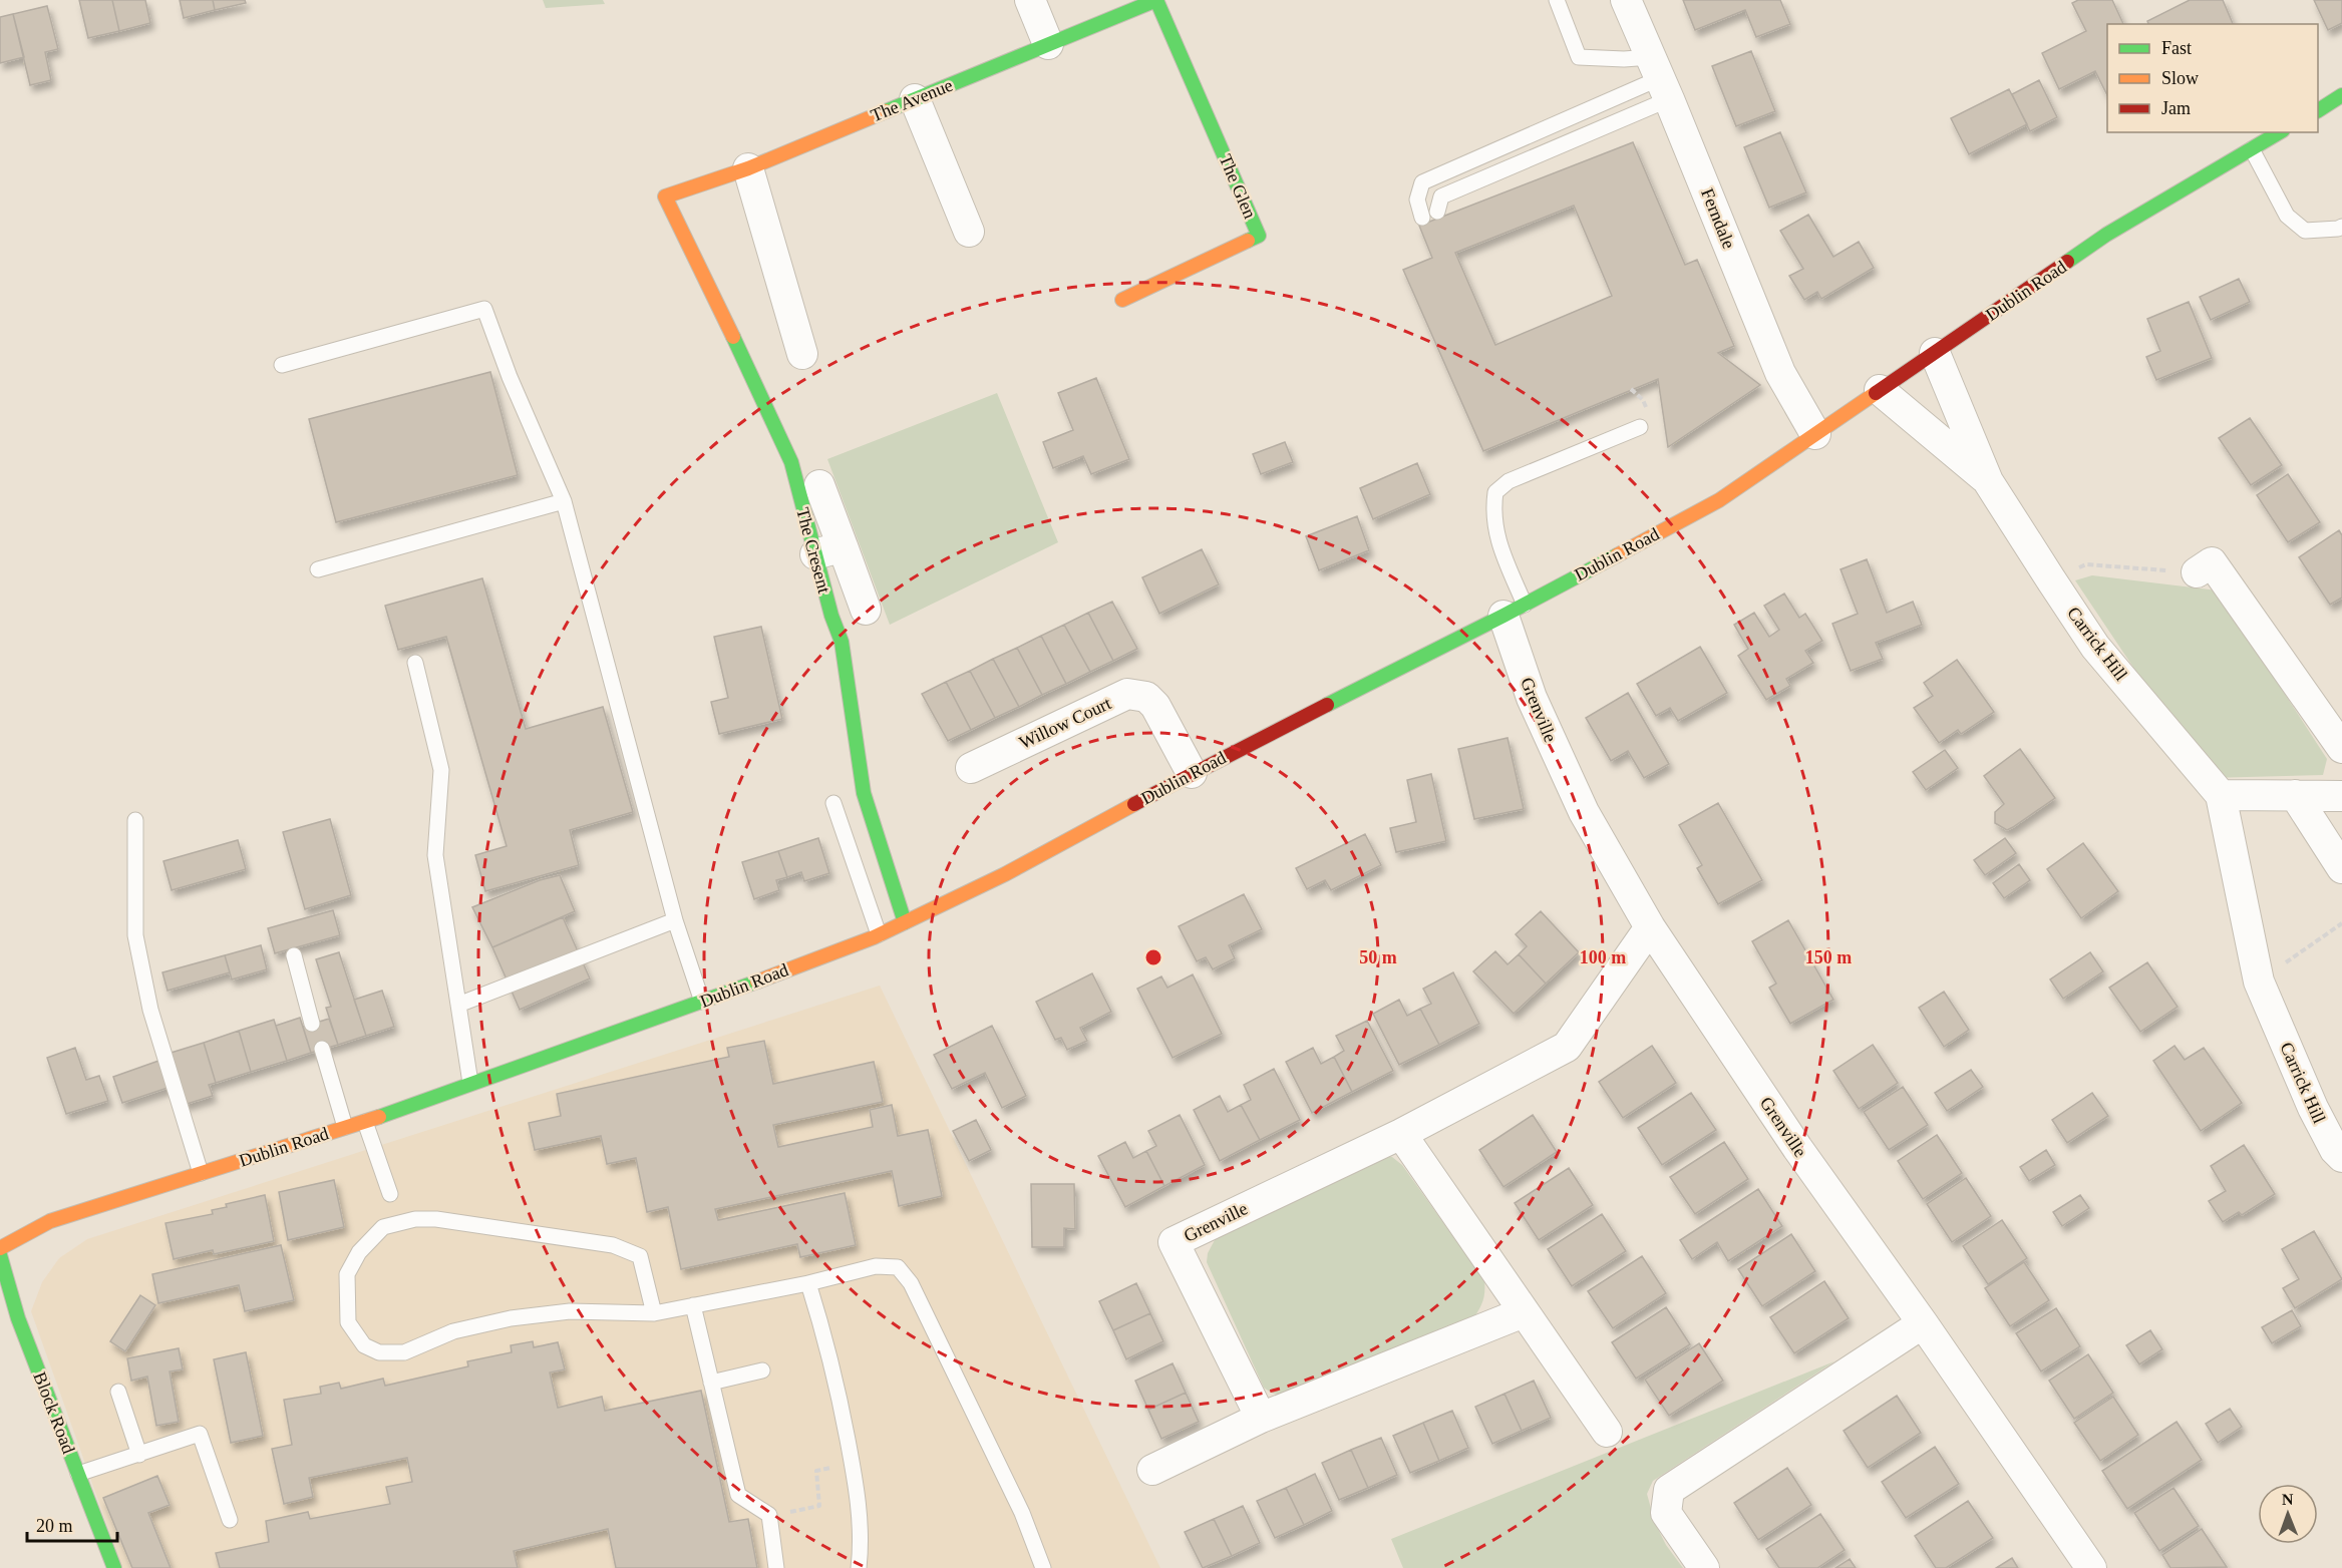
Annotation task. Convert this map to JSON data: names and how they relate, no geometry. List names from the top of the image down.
{
  "streets": {
    "main road": [
      "The Avenue",
      "The Glen",
      "Dublin Road",
      "The Cresent",
      "Block Road"
    ],
    "street": [
      "Ferndale",
      "Carrick Hill",
      "Grenville",
      "Willow Court"
    ]
  },
  "crossings": [
    ["The Avenue", "The Glen"],
    ["The Avenue", "The Cresent"],
    ["Ferndale", "Dublin Road"],
    ["Dublin Road", "The Cresent"],
    ["Dublin Road", "Carrick Hill"],
    ["Dublin Road", "Grenville"],
    ["Dublin Road", "Willow Court"]
  ],
  "legend": ["Fast", "Slow", "Jam"],
  "scale_bar": "20 m",
  "north": "top",
  "rings": ["50 m", "100 m", "150 m"]
}
